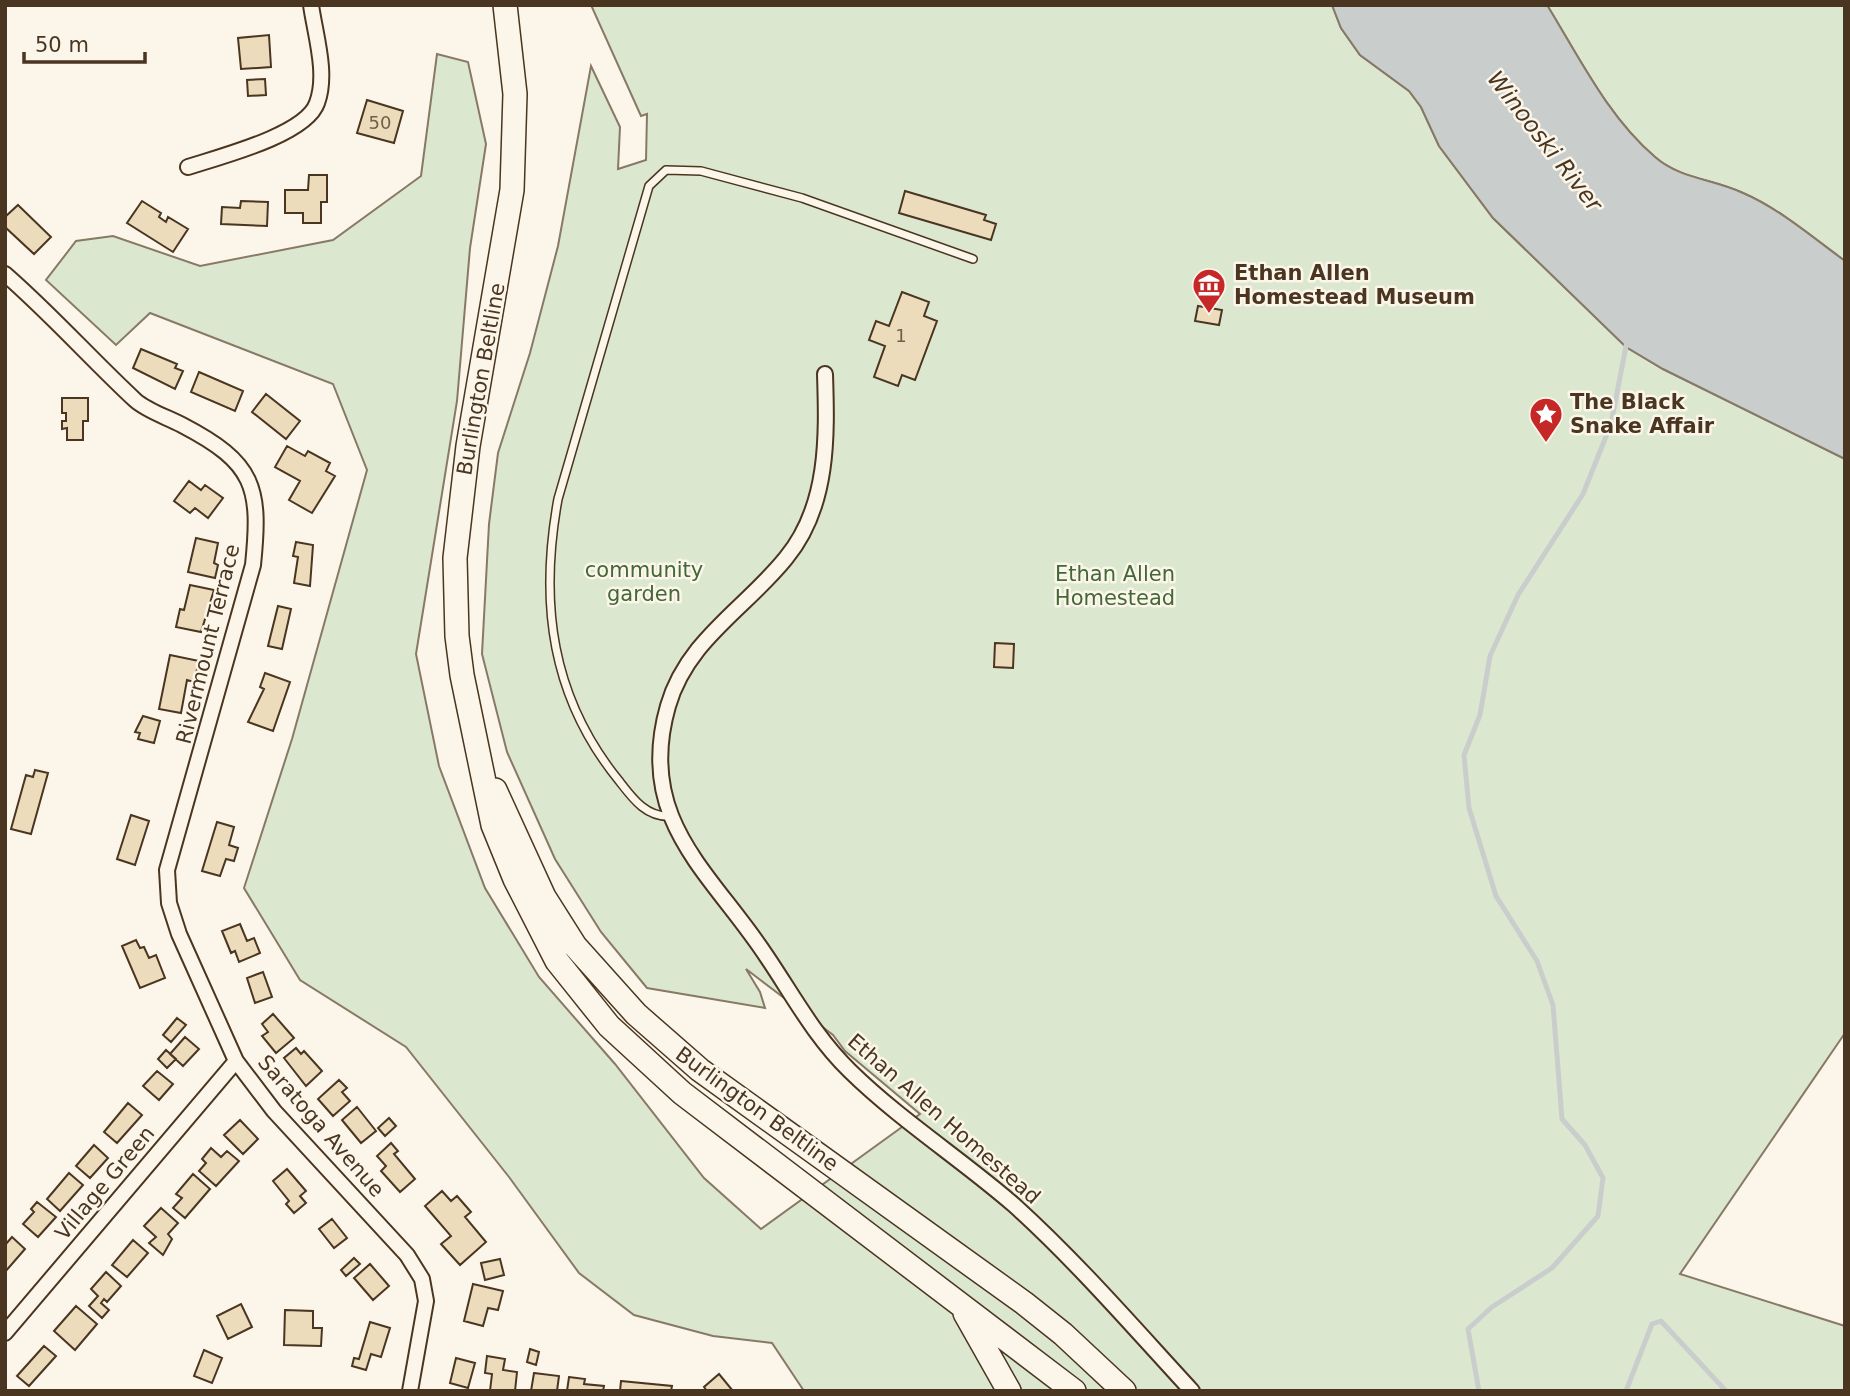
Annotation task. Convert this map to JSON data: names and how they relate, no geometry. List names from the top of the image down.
{
  "streets": {
    "main road": ["Burlington Beltline"],
    "street": [
      "Rivermount Terrace",
      "Ethan Allen Homestead",
      "Saratoga Avenue",
      "Village Green"
    ]
  },
  "crossings": [
    ["Rivermount Terrace", "Saratoga Avenue"],
    ["Saratoga Avenue", "Village Green"]
  ],
  "water": ["Winooski River"],
  "parks": ["community garden", "Ethan Allen Homestead"],
  "places": {
    "museum": ["Ethan Allen Homestead Museum"],
    "place": ["The Black Snake Affair"]
  },
  "house_numbers": ["50", "1"],
  "scale_bar": "50 m"
}
